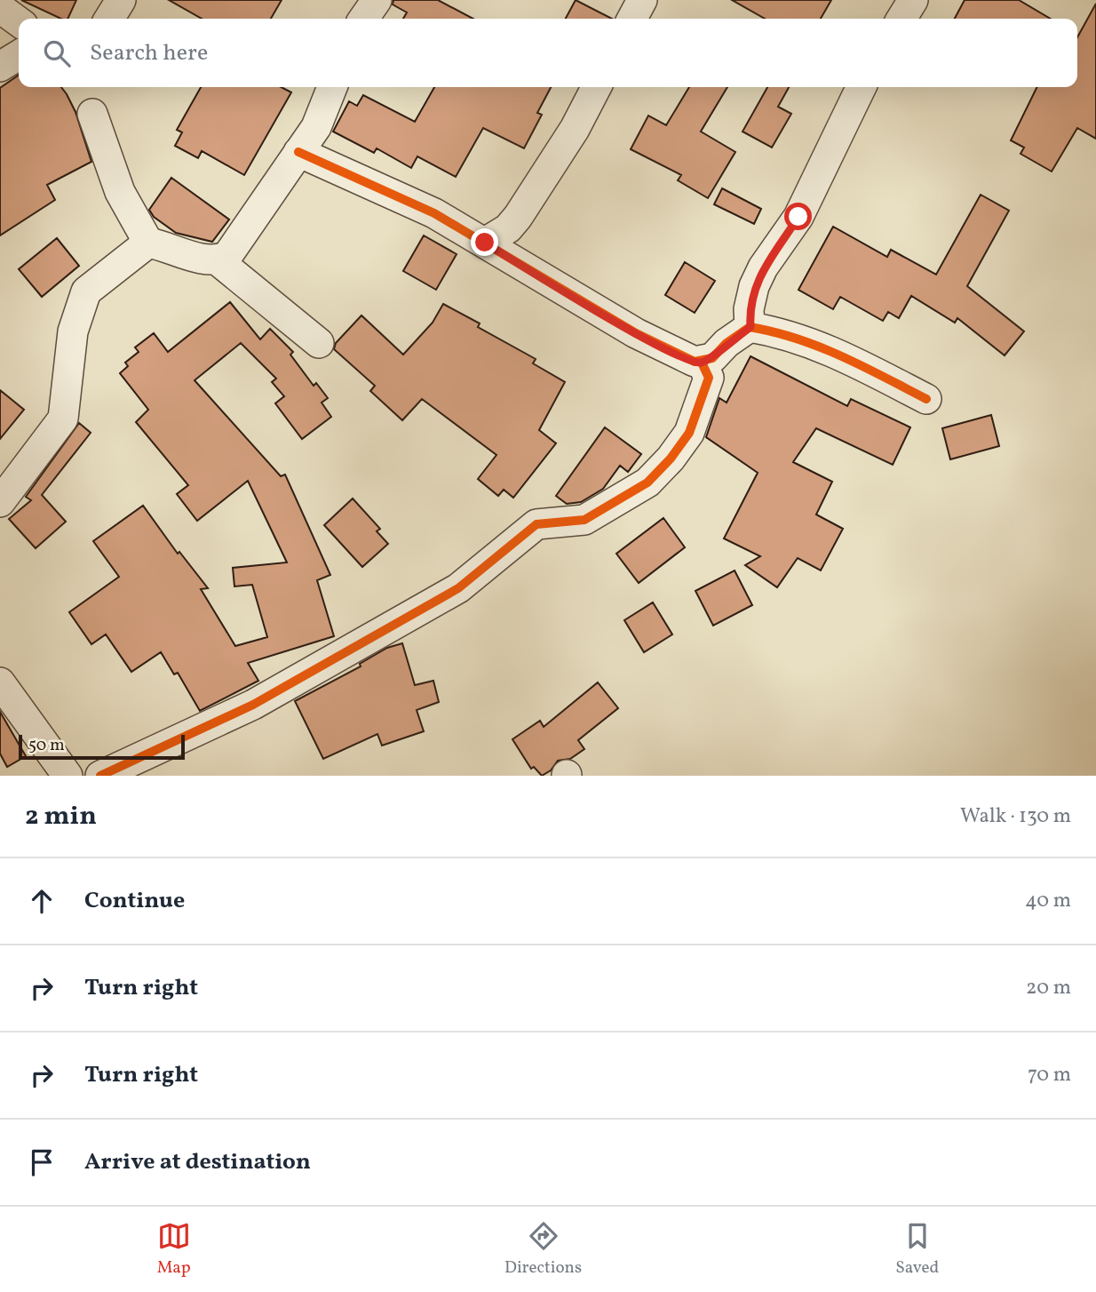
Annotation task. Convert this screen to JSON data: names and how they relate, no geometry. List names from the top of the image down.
{
  "scale_bar": "50 m",
  "page": {
    "search": "Search here",
    "scale": "50 m",
    "heading": ["2 min", "Walk · 130 m"],
    "list": [
      ["Continue", "40 m"],
      ["Turn right", "20 m"],
      ["Turn right", "70 m"],
      "Arrive at destination"
    ],
    "nav": ["Map", "Directions", "Saved"]
  }
}
